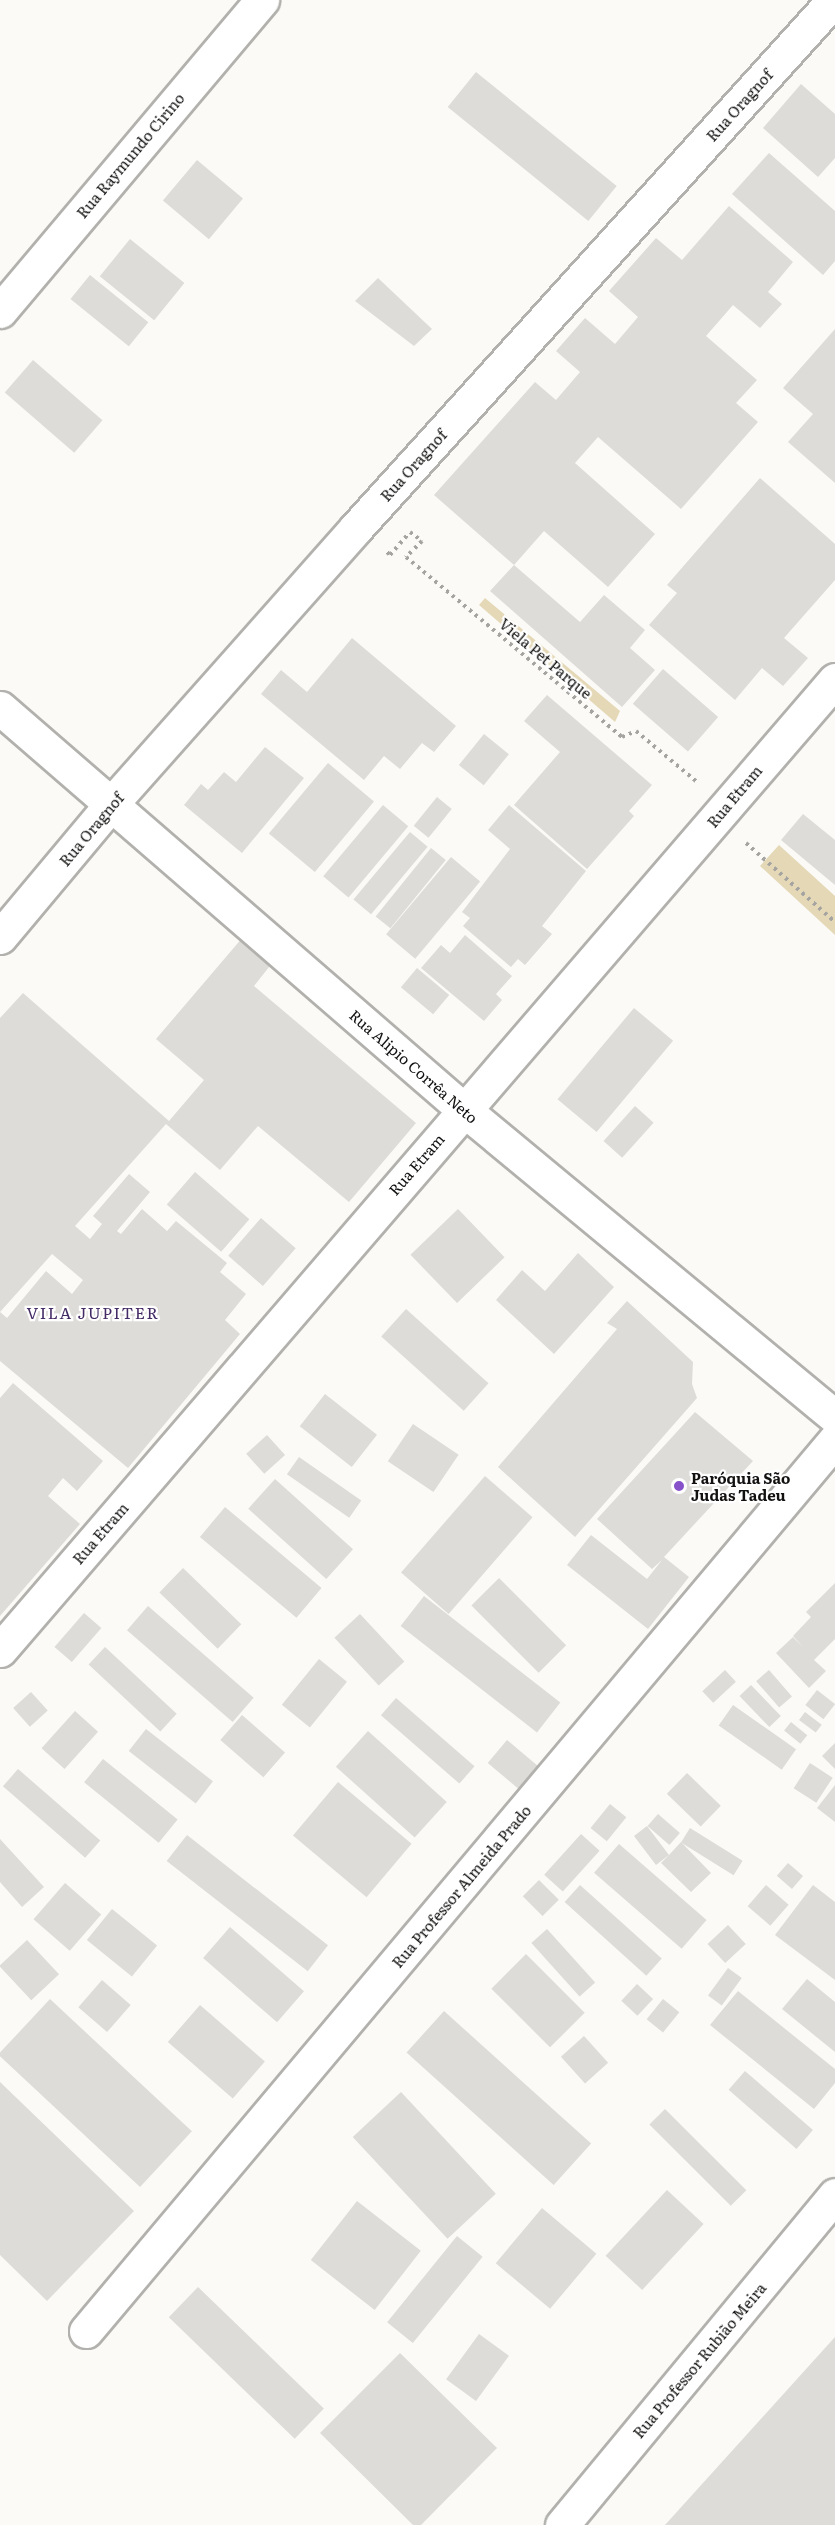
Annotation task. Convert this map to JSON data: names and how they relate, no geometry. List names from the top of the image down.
{
  "streets": {
    "street": [
      "Rua Oragnof",
      "Rua Raymundo Cirino",
      "Rua Etram",
      "Rua Alipio Corrêa Neto",
      "Rua Professor Almeida Prado",
      "Rua Professor Rubião Meira"
    ],
    "path": ["Viela Pet Parque"]
  },
  "crossings": [
    ["Rua Oragnof", "Rua Alipio Corrêa Neto"],
    ["Viela Pet Parque", "Rua Etram"],
    ["Rua Etram", "Rua Alipio Corrêa Neto"]
  ],
  "districts": ["VILA JUPITER"],
  "places": ["Paróquia São Judas Tadeu"]
}
